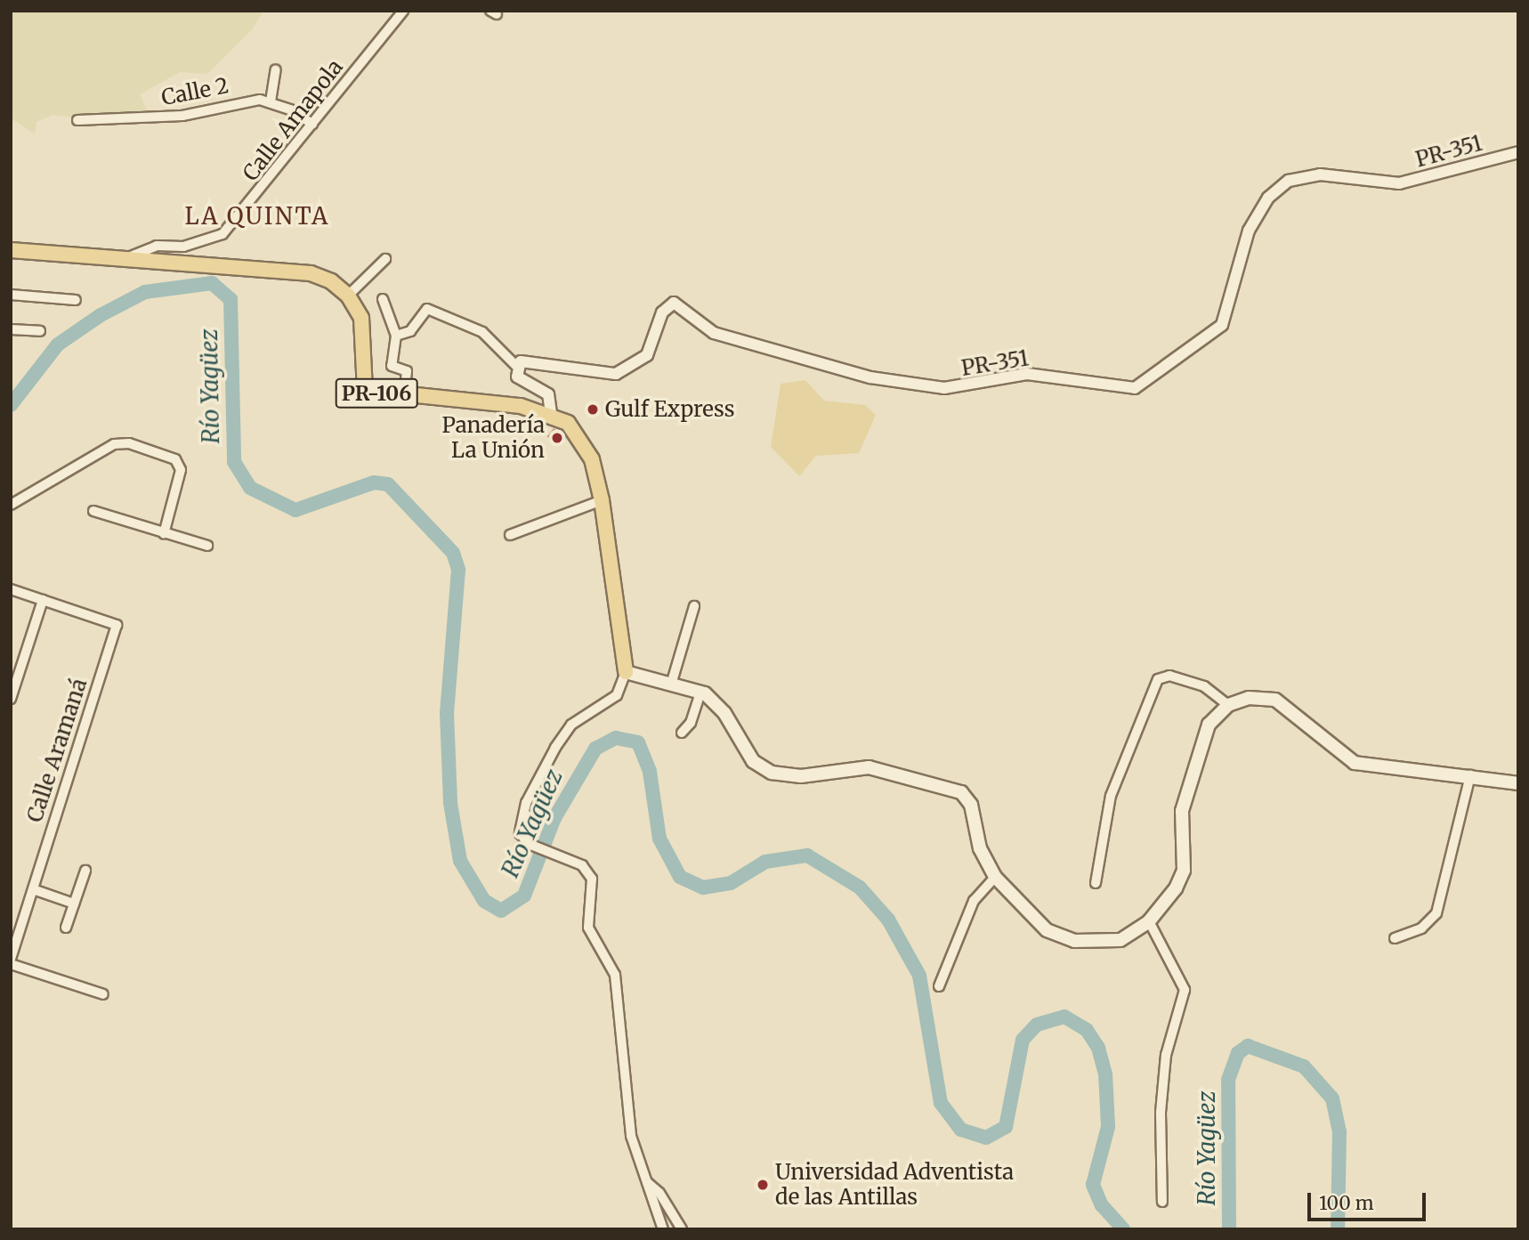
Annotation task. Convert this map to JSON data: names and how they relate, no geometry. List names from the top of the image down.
{
  "streets": {
    "main road": ["PR-106"],
    "street": [
      "Calle 2",
      "Calle Amapola",
      "PR-351",
      "Calle Aramaná"
    ]
  },
  "crossings": [
    ["Calle Amapola", "PR-106"]
  ],
  "districts": ["LA QUINTA"],
  "water": ["Río Yagüez"],
  "places": ["Gulf Express", "Panadería La Unión", "Universidad Adventista de las Antillas"],
  "scale_bar": "100 m"
}
